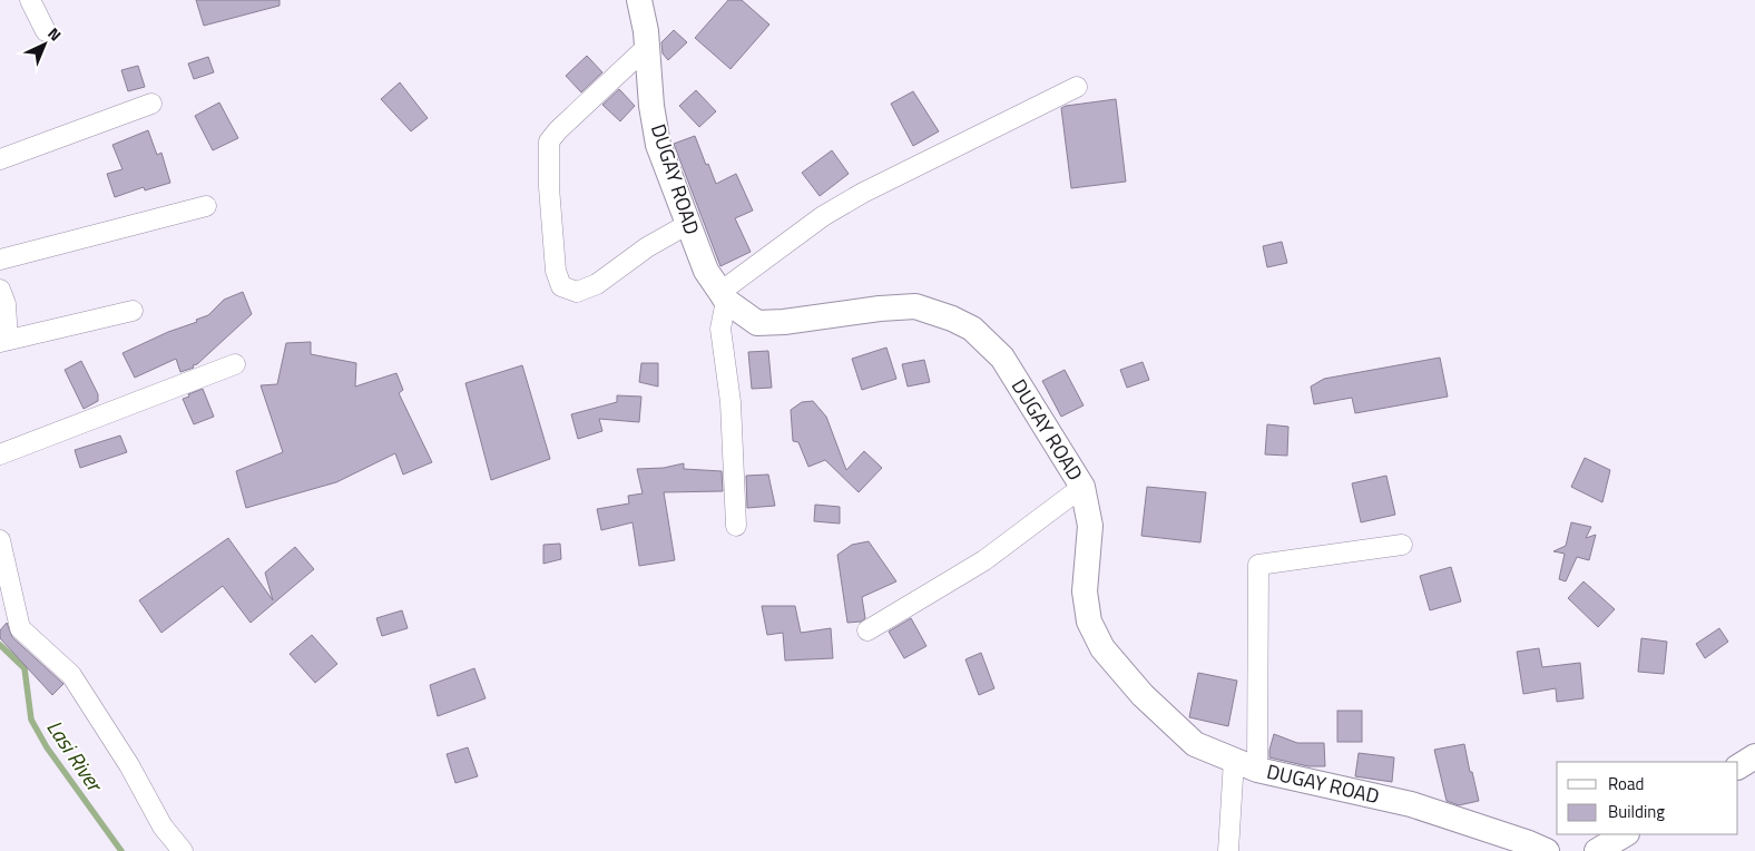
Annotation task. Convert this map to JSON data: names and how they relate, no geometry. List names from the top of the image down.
{
  "streets": {
    "street": ["DUGAY ROAD"]
  },
  "water": ["Lasi River"],
  "legend": ["Road", "Building"],
  "north": "top right"
}
